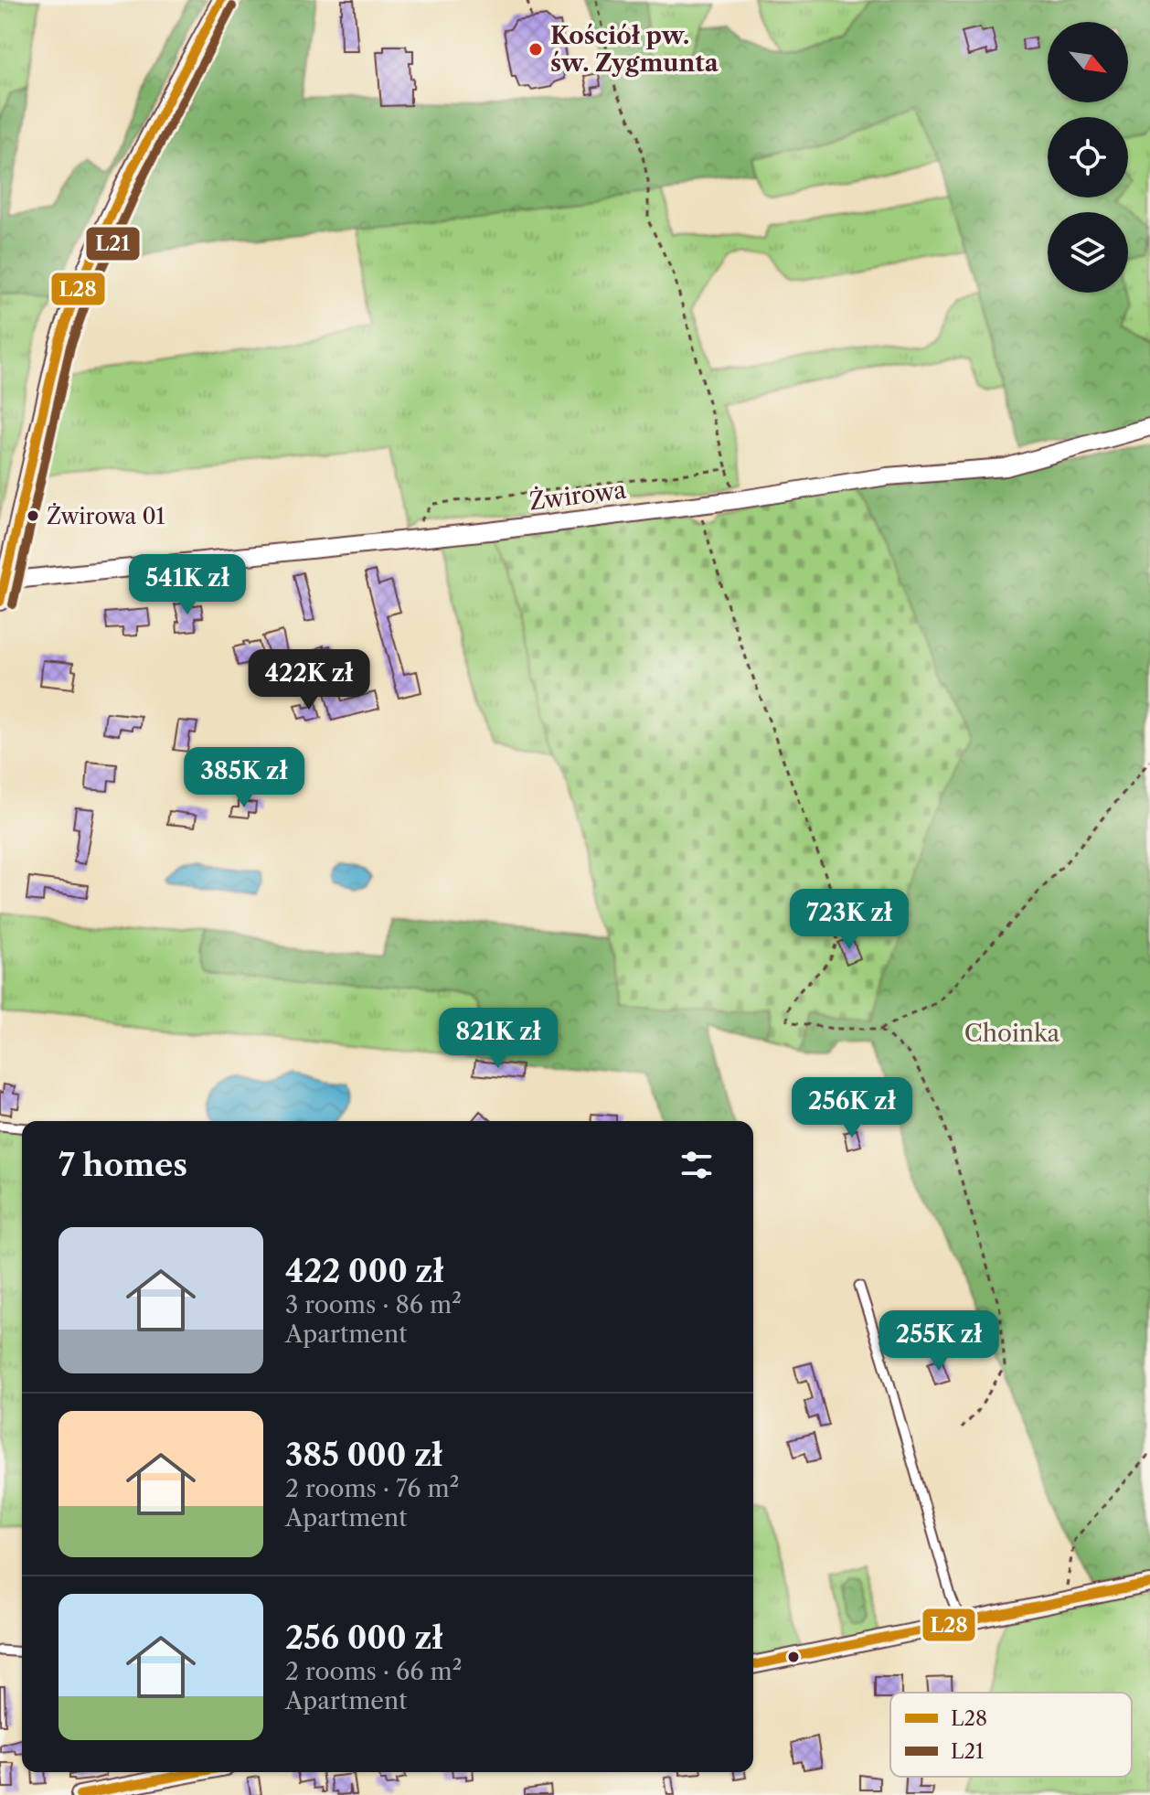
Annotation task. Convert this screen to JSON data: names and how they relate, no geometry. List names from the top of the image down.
{
  "streets": {
    "street": ["Żwirowa"]
  },
  "parks": ["Choinka"],
  "places": ["Kościół pw. św. Zygmunta", "Żwirowa 01"],
  "lines": ["transit line L28", "transit line L21"],
  "legend": ["L28", "L21"],
  "north": "bottom right",
  "page": {
    "price": [
      "541K zł",
      "422K zł",
      "385K zł",
      "723K zł",
      "821K zł",
      "256K zł",
      "255K zł"
    ],
    "heading": "7 homes",
    "list": [
      {
        "name": "422 000 zł",
        "note": "3 rooms · 86 m² · Apartment"
      },
      {
        "name": "385 000 zł",
        "note": "2 rooms · 76 m² · Apartment"
      },
      {
        "name": "256 000 zł",
        "note": "2 rooms · 66 m² · Apartment"
      }
    ]
  }
}
